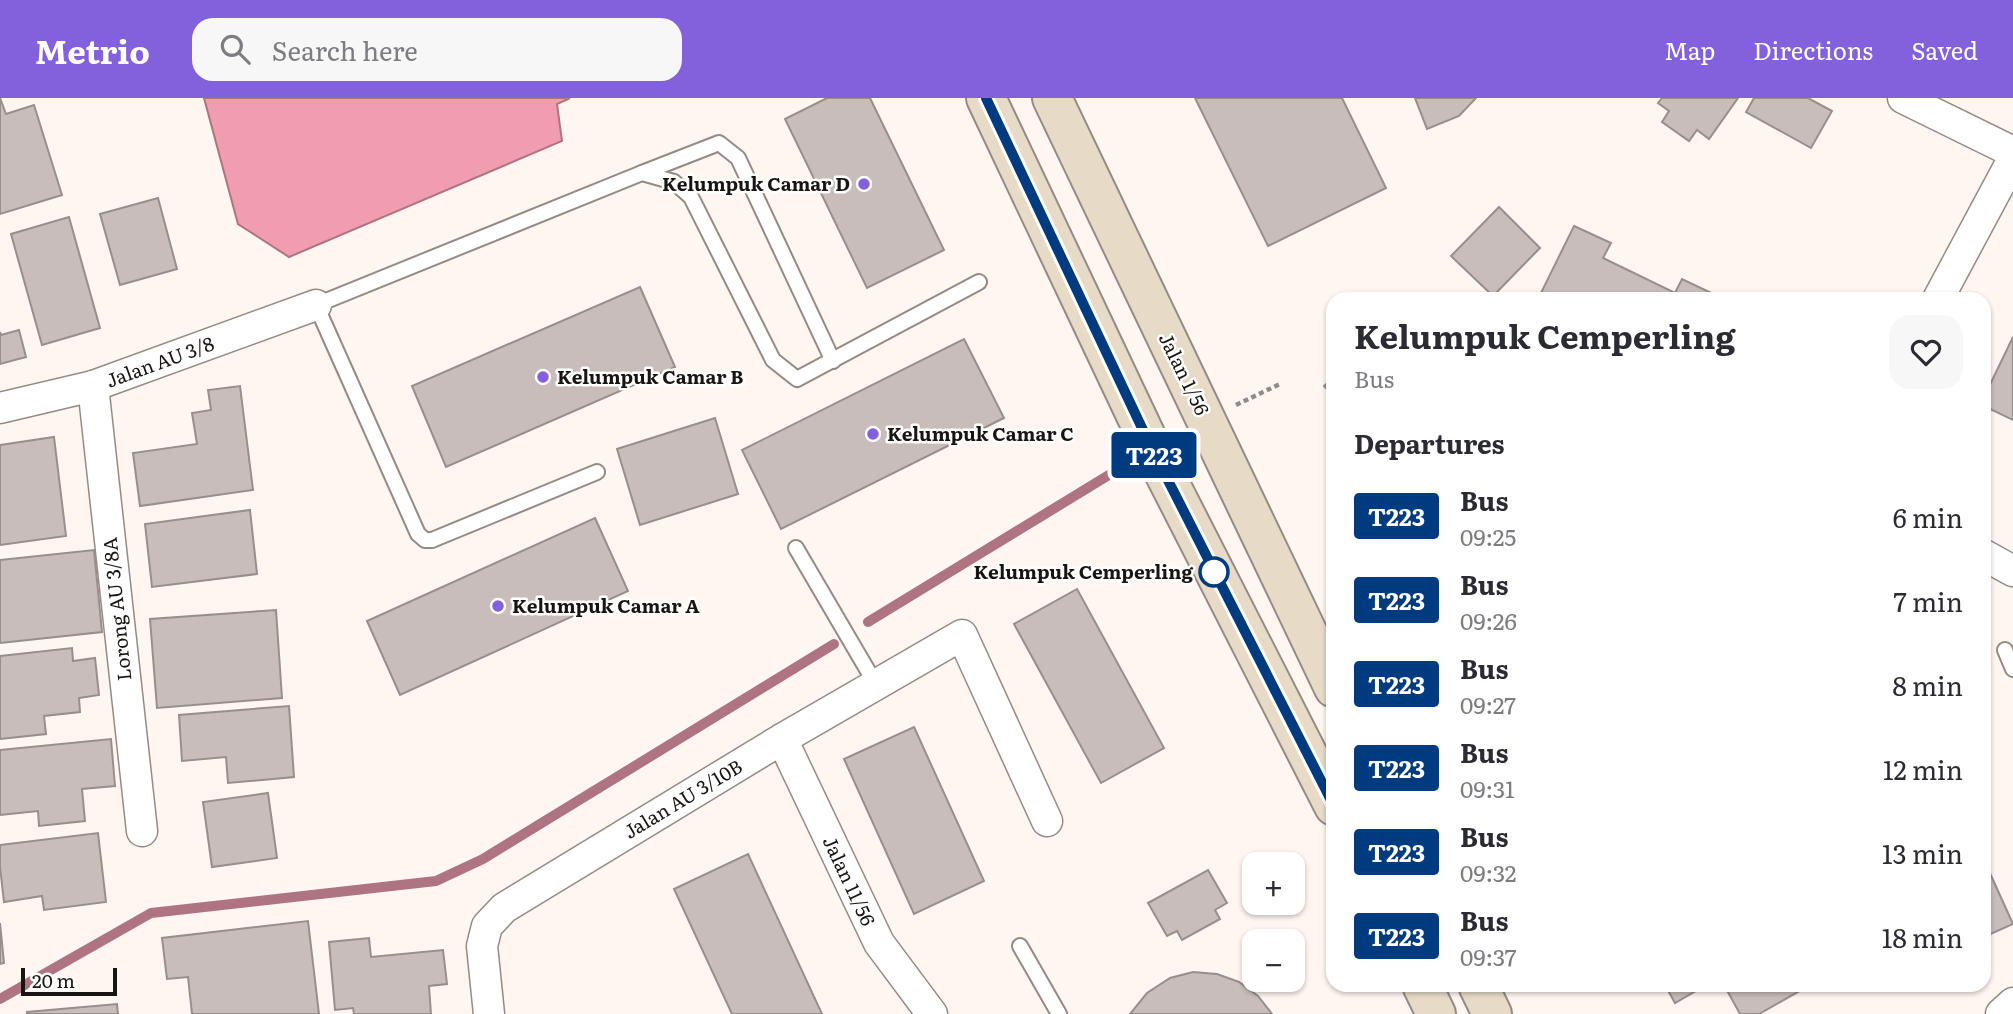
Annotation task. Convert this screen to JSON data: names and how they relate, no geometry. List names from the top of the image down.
{
  "streets": {
    "main road": ["Jalan 1/56"],
    "street": [
      "Jalan AU 3/8",
      "Lorong AU 3/8A",
      "Jalan AU 3/10B",
      "Jalan 11/56"
    ]
  },
  "crossings": [
    ["Jalan AU 3/8", "Lorong AU 3/8A"],
    ["Jalan AU 3/10B", "Jalan 11/56"]
  ],
  "places": [
    "Kelumpuk Camar D",
    "Kelumpuk Camar B",
    "Kelumpuk Camar C",
    "Kelumpuk Cemperling",
    "Kelumpuk Camar A"
  ],
  "lines": ["bus line T223"],
  "scale_bar": "20 m",
  "page": {
    "header": "Metrio",
    "search": "Search here",
    "nav": ["Map", "Directions", "Saved"],
    "on_map": "T223",
    "heading": [
      ["Kelumpuk Cemperling", "Bus"],
      "Departures"
    ],
    "list": [
      {
        "mark": "T223",
        "name": "Bus",
        "note": "09:25",
        "value": "6 min"
      },
      {
        "mark": "T223",
        "name": "Bus",
        "note": "09:26",
        "value": "7 min"
      },
      {
        "mark": "T223",
        "name": "Bus",
        "note": "09:27",
        "value": "8 min"
      },
      {
        "mark": "T223",
        "name": "Bus",
        "note": "09:31",
        "value": "12 min"
      },
      {
        "mark": "T223",
        "name": "Bus",
        "note": "09:32",
        "value": "13 min"
      },
      {
        "mark": "T223",
        "name": "Bus",
        "note": "09:37",
        "value": "18 min"
      }
    ],
    "map_buttons": ["+", "−"],
    "scale": "20 m"
  }
}
